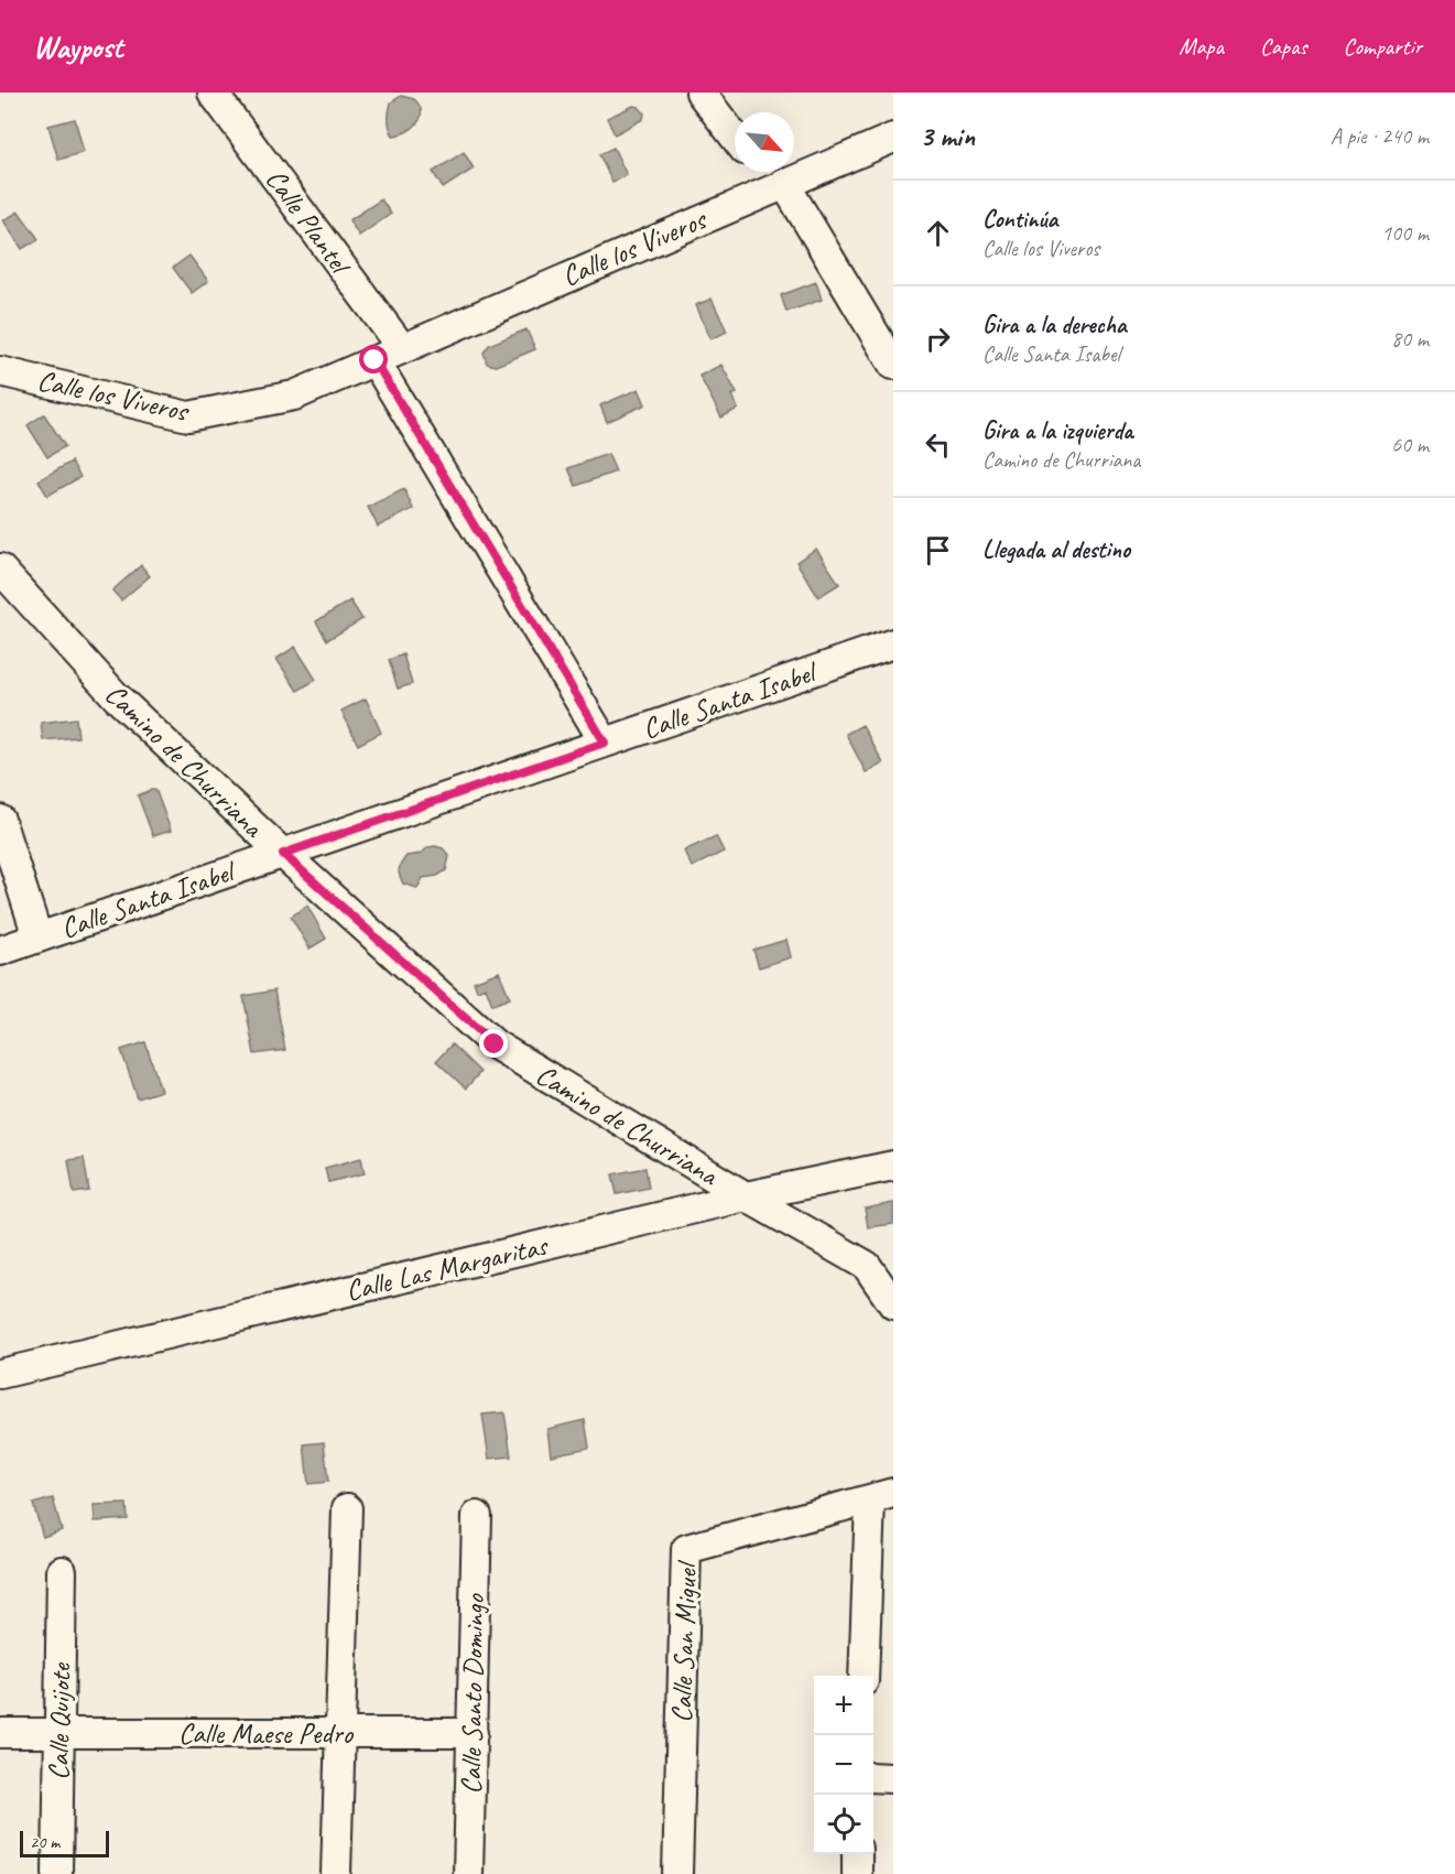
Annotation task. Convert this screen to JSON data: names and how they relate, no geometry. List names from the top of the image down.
{
  "streets": {
    "street": [
      "Calle Plantel",
      "Calle los Viveros",
      "Calle Santa Isabel",
      "Camino de Churriana",
      "Calle Las Margaritas",
      "Calle San Miguel",
      "Calle Santo Domingo",
      "Calle Quijote",
      "Calle Maese Pedro"
    ]
  },
  "crossings": [
    ["Calle Plantel", "Calle los Viveros"],
    ["Calle Santa Isabel", "Camino de Churriana"],
    ["Camino de Churriana", "Calle Las Margaritas"],
    ["Calle Santo Domingo", "Calle Maese Pedro"],
    ["Calle Quijote", "Calle Maese Pedro"]
  ],
  "scale_bar": "20 m",
  "north": "bottom right",
  "page": {
    "header": "Waypost",
    "nav": ["Mapa", "Capas", "Compartir"],
    "heading": ["3 min", "A pie · 240 m"],
    "list": [
      ["Continúa", "Calle los Viveros", "100 m"],
      ["Gira a la derecha", "Calle Santa Isabel", "80 m"],
      ["Gira a la izquierda", "Camino de Churriana", "60 m"],
      "Llegada al destino"
    ],
    "map_buttons": ["+", "−"],
    "scale": "20 m"
  }
}
